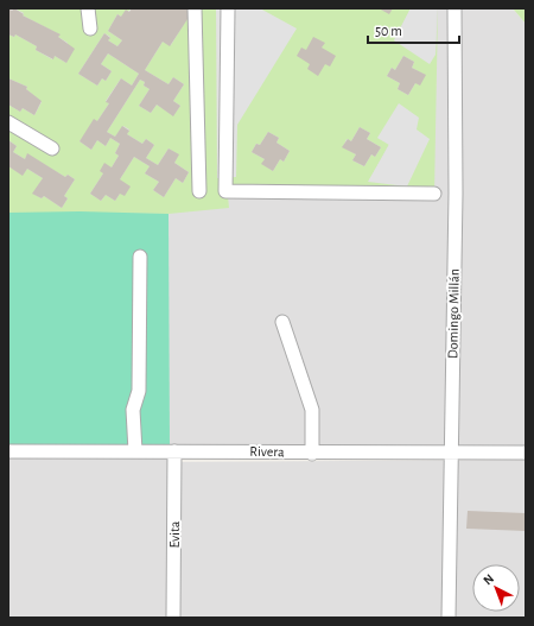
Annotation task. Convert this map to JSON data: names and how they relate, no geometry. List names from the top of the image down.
{
  "streets": {
    "street": ["Domingo Millán", "Rivera", "Evita"]
  },
  "crossings": [
    ["Domingo Millán", "Rivera"],
    ["Rivera", "Evita"]
  ],
  "scale_bar": "50 m",
  "north": "top left"
}
